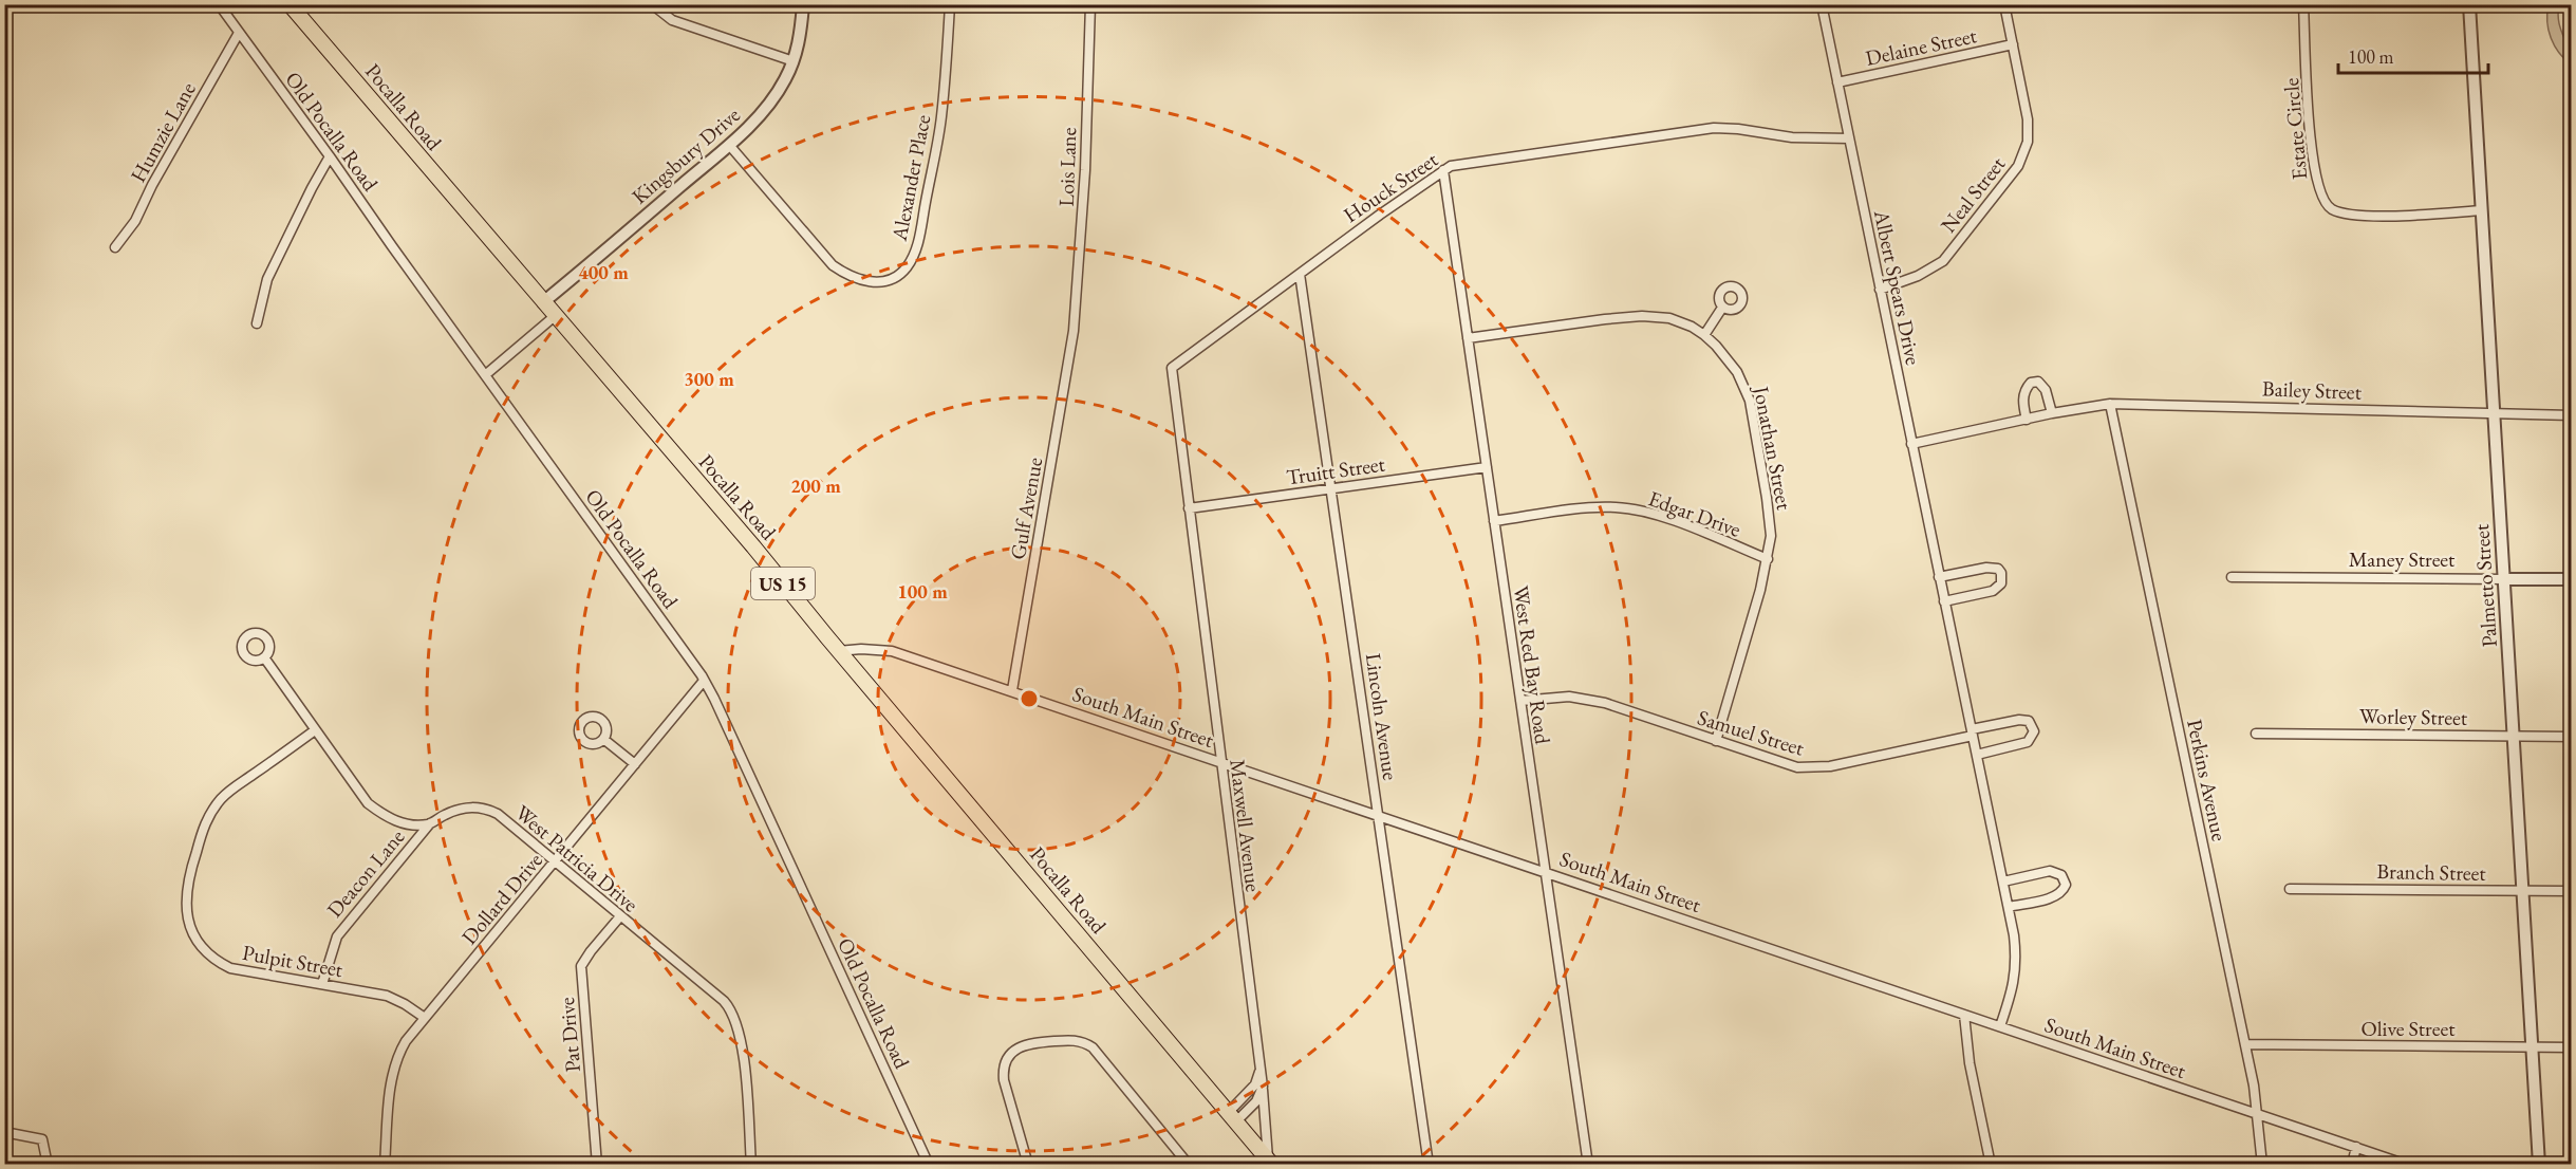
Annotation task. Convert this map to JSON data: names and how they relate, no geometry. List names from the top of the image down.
{
  "streets": {
    "main road": ["Pocalla Road", "US 15"],
    "street": [
      "Delaine Street",
      "Estate Circle",
      "Old Pocalla Road",
      "Humzie Lane",
      "Kingsbury Drive",
      "Lois Lane",
      "Alexander Place",
      "Houck Street",
      "Neal Street",
      "Albert Spears Drive",
      "Bailey Street",
      "Jonathan Street",
      "Truitt Street",
      "Gulf Avenue",
      "Edgar Drive",
      "Maney Street",
      "Palmetto Street",
      "West Red Bay Road",
      "South Main Street",
      "Lincoln Avenue",
      "Worley Street",
      "Samuel Street",
      "Perkins Avenue",
      "Maxwell Avenue",
      "West Patricia Drive",
      "Branch Street",
      "Deacon Lane",
      "Dollard Drive",
      "Pulpit Street",
      "Olive Street",
      "Pat Drive"
    ]
  },
  "crossings": [
    ["Delaine Street", "Neal Street"],
    ["Delaine Street", "Albert Spears Drive"],
    ["Pocalla Road", "Kingsbury Drive"],
    ["Pocalla Road", "South Main Street"],
    ["Pocalla Road", "Maxwell Avenue"],
    ["Estate Circle", "Palmetto Street"],
    ["Old Pocalla Road", "Humzie Lane"],
    ["Old Pocalla Road", "Dollard Drive"],
    ["Kingsbury Drive", "Alexander Place"],
    ["Lois Lane", "Gulf Avenue"],
    ["Houck Street", "Albert Spears Drive"],
    ["Houck Street", "Truitt Street"],
    ["Houck Street", "West Red Bay Road"],
    ["Houck Street", "Lincoln Avenue"],
    ["Houck Street", "Maxwell Avenue"],
    ["Neal Street", "Albert Spears Drive"],
    ["Albert Spears Drive", "Bailey Street"],
    ["Albert Spears Drive", "South Main Street"],
    ["Albert Spears Drive", "Samuel Street"],
    ["Bailey Street", "Palmetto Street"],
    ["Bailey Street", "Perkins Avenue"],
    ["Jonathan Street", "Edgar Drive"],
    ["Jonathan Street", "West Red Bay Road"],
    ["Jonathan Street", "Samuel Street"],
    ["Truitt Street", "West Red Bay Road"],
    ["Truitt Street", "Lincoln Avenue"],
    ["Truitt Street", "Maxwell Avenue"],
    ["Gulf Avenue", "South Main Street"],
    ["Edgar Drive", "West Red Bay Road"],
    ["Maney Street", "Palmetto Street"],
    ["Palmetto Street", "Worley Street"],
    ["Palmetto Street", "Branch Street"],
    ["Palmetto Street", "Olive Street"],
    ["West Red Bay Road", "South Main Street"],
    ["West Red Bay Road", "Samuel Street"],
    ["South Main Street", "Lincoln Avenue"],
    ["South Main Street", "Perkins Avenue"],
    ["South Main Street", "Maxwell Avenue"],
    ["Perkins Avenue", "Olive Street"],
    ["West Patricia Drive", "Deacon Lane"],
    ["West Patricia Drive", "Dollard Drive"],
    ["West Patricia Drive", "Pulpit Street"],
    ["West Patricia Drive", "Pat Drive"],
    ["Deacon Lane", "Pulpit Street"],
    ["Dollard Drive", "Pulpit Street"]
  ],
  "scale_bar": "100 m",
  "rings": [
    "400 m",
    "300 m",
    "200 m",
    "100 m"
  ]
}
